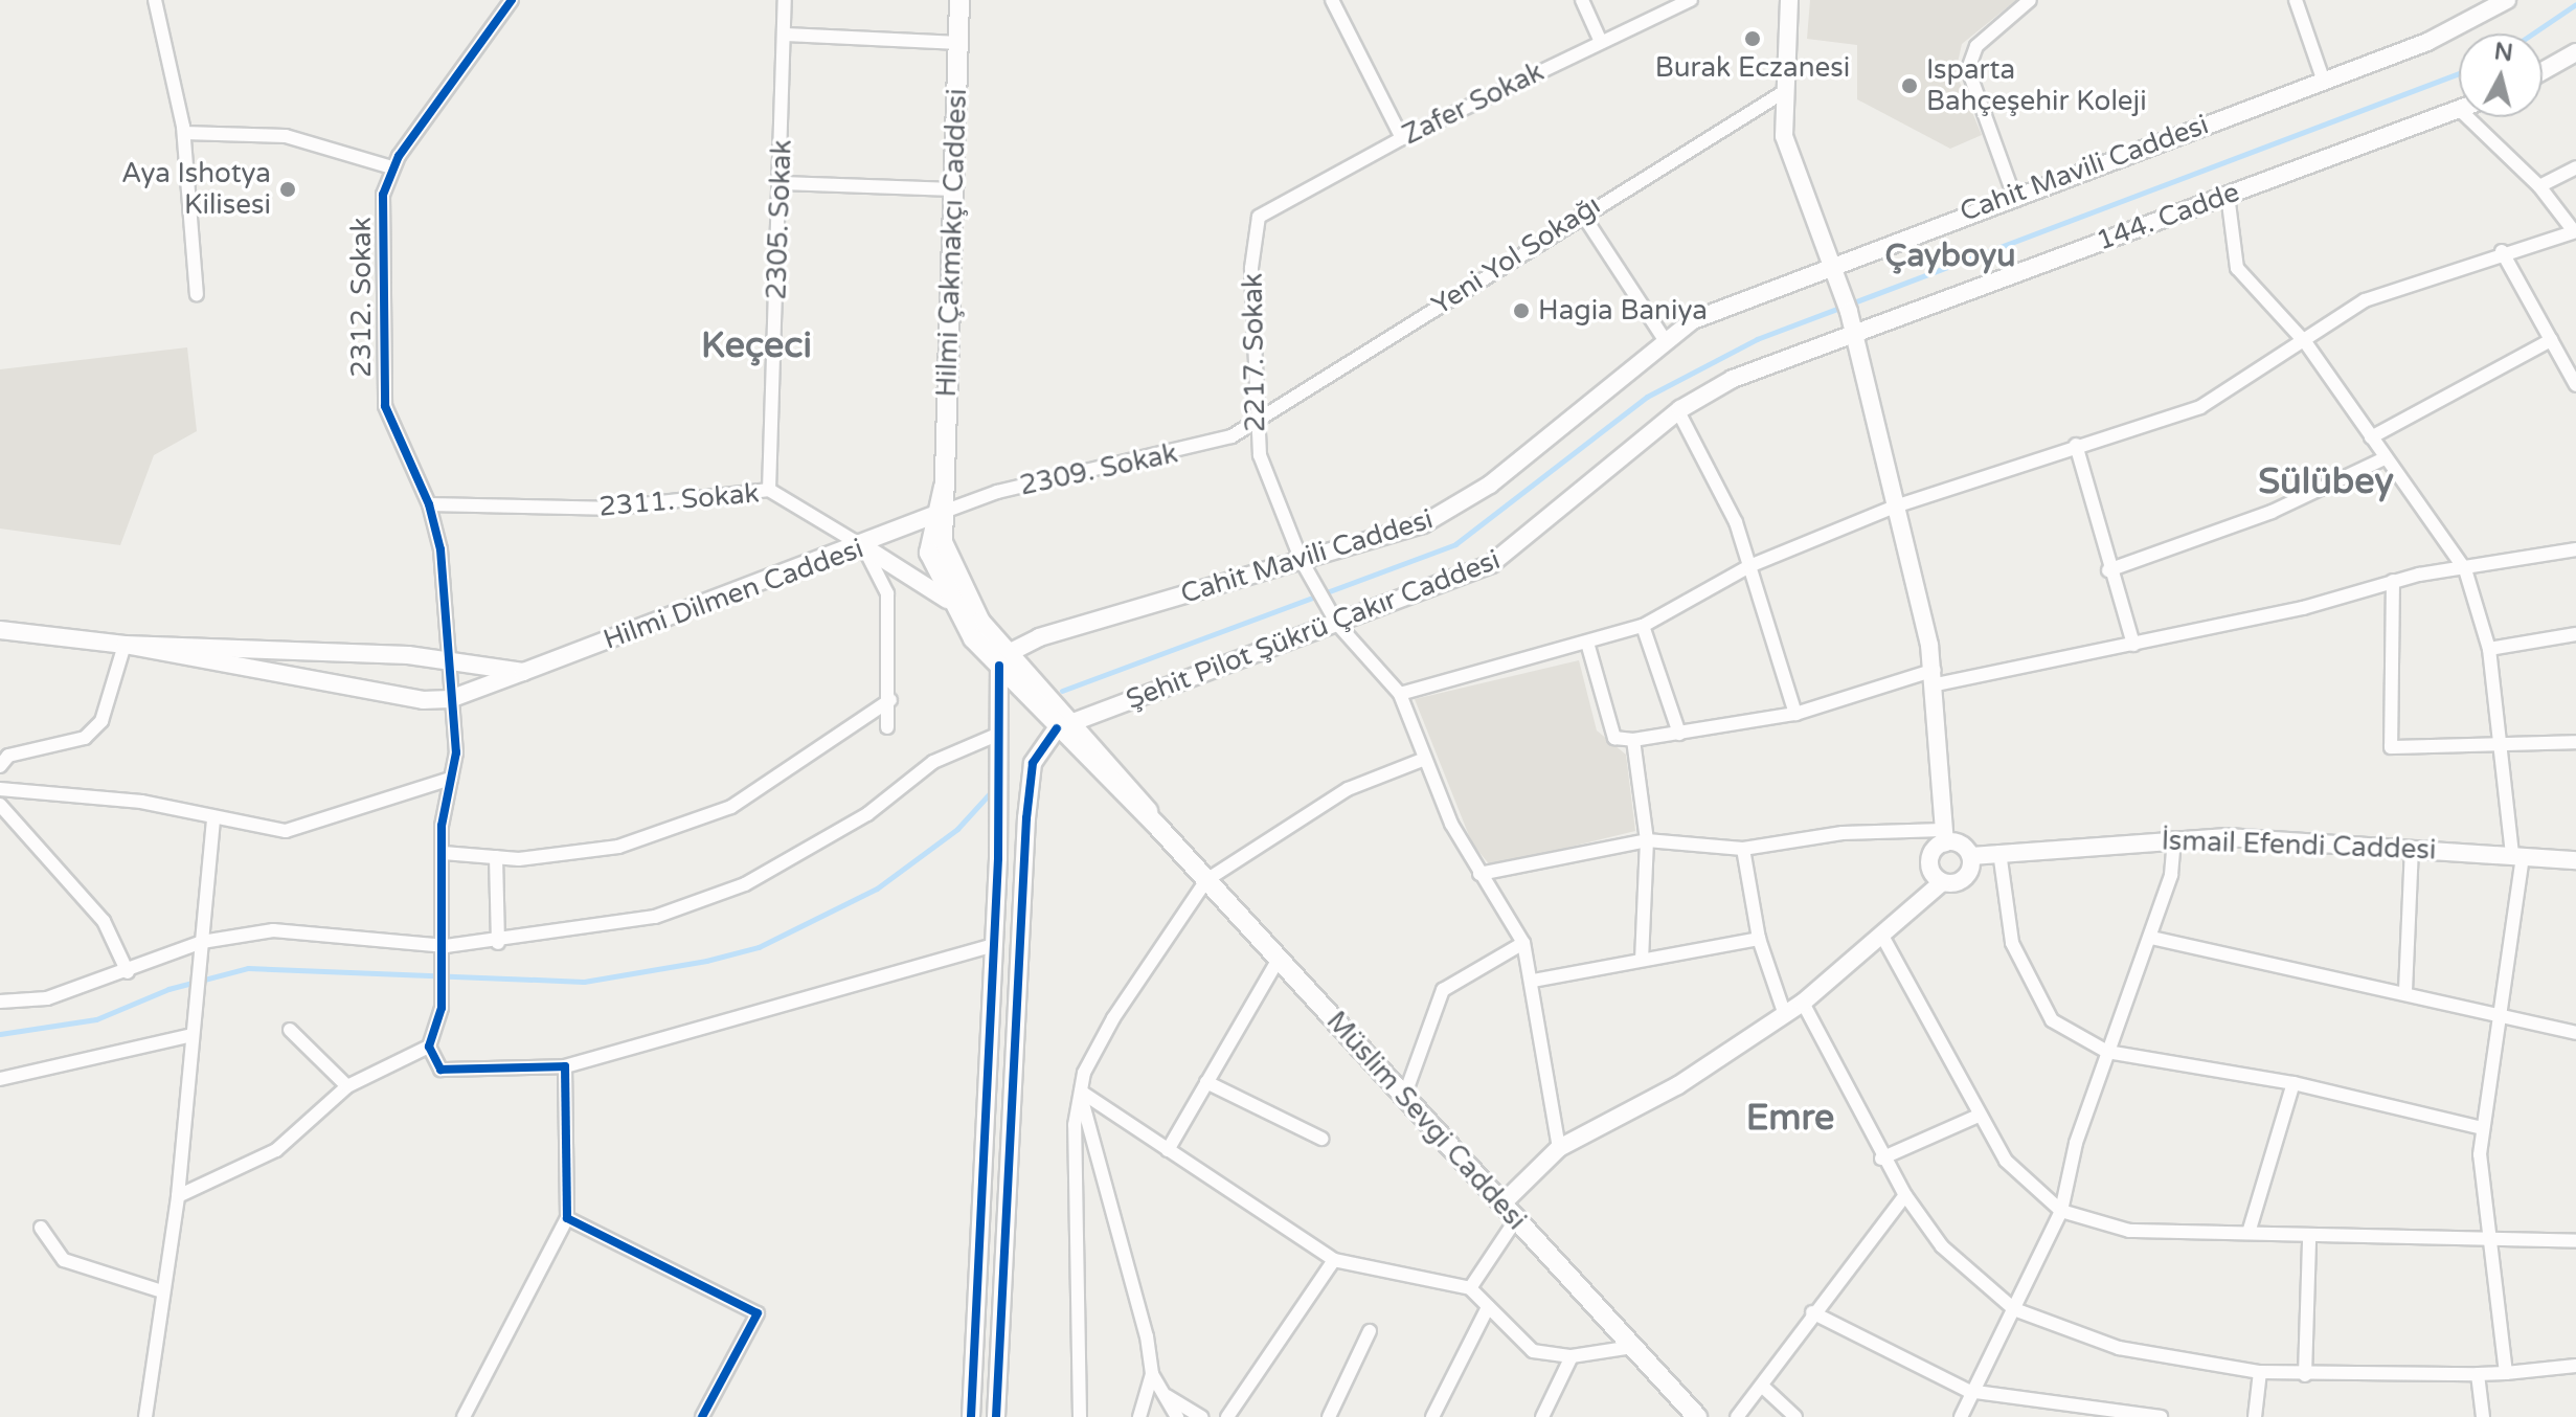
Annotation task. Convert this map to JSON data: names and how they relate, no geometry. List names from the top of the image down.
{
  "streets": {
    "main road": ["Hilmi Çakmakçı Caddesi", "Müslim Sevgi Caddesi"],
    "street": [
      "Zafer Sokak",
      "Cahit Mavili Caddesi",
      "144. Cadde",
      "2305. Sokak",
      "Yeni Yol Sokağı",
      "2312. Sokak",
      "2217. Sokak",
      "2309. Sokak",
      "2311. Sokak",
      "Hilmi Dilmen Caddesi",
      "Şehit Pilot Şükrü Çakır Caddesi",
      "İsmail Efendi Caddesi"
    ]
  },
  "crossings": [
    ["Zafer Sokak", "2217. Sokak"],
    ["Cahit Mavili Caddesi", "2217. Sokak"],
    ["Cahit Mavili Caddesi", "Müslim Sevgi Caddesi"],
    ["144. Cadde", "Şehit Pilot Şükrü Çakır Caddesi"],
    ["2305. Sokak", "2311. Sokak"],
    ["Hilmi Çakmakçı Caddesi", "Müslim Sevgi Caddesi"],
    ["Yeni Yol Sokağı", "2217. Sokak"],
    ["Yeni Yol Sokağı", "2309. Sokak"],
    ["2312. Sokak", "2311. Sokak"],
    ["2312. Sokak", "Hilmi Dilmen Caddesi"],
    ["2217. Sokak", "2309. Sokak"],
    ["2217. Sokak", "Şehit Pilot Şükrü Çakır Caddesi"],
    ["2309. Sokak", "Hilmi Dilmen Caddesi"],
    ["2309. Sokak", "Müslim Sevgi Caddesi"],
    ["2311. Sokak", "Hilmi Dilmen Caddesi"],
    ["Hilmi Dilmen Caddesi", "Müslim Sevgi Caddesi"],
    ["Şehit Pilot Şükrü Çakır Caddesi", "Müslim Sevgi Caddesi"]
  ],
  "districts": [
    "Çayboyu",
    "Keçeci",
    "Sülübey",
    "Emre"
  ],
  "places": [
    "Burak Eczanesi",
    "Isparta Bahçeşehir Koleji",
    "Aya Ishotya Kilisesi",
    "Hagia Baniya"
  ],
  "north": "top"
}
